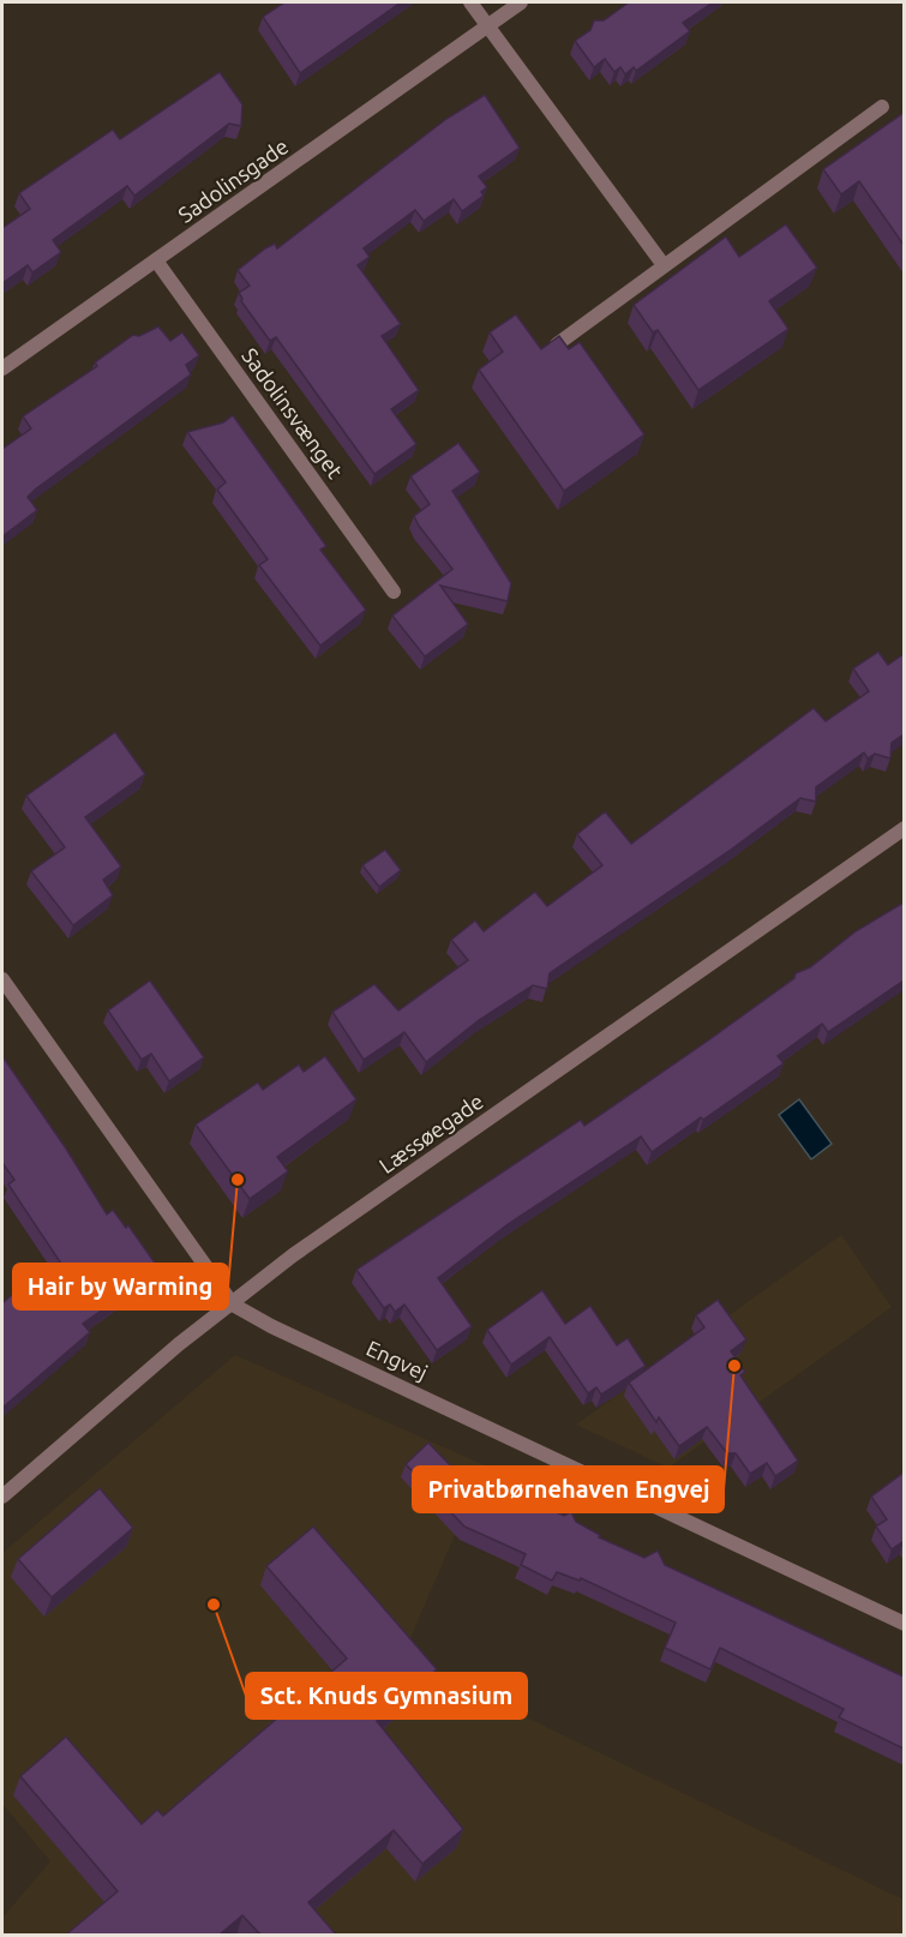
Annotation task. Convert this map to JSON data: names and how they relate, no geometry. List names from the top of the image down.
{
  "streets": {
    "street": [
      "Sadolinsgade",
      "Sadolinsvænget",
      "Læssøegade",
      "Engvej"
    ]
  },
  "crossings": [
    ["Sadolinsgade", "Sadolinsvænget"],
    ["Læssøegade", "Engvej"]
  ],
  "places": ["Hair by Warming", "Privatbørnehaven Engvej", "Sct. Knuds Gymnasium"]
}
